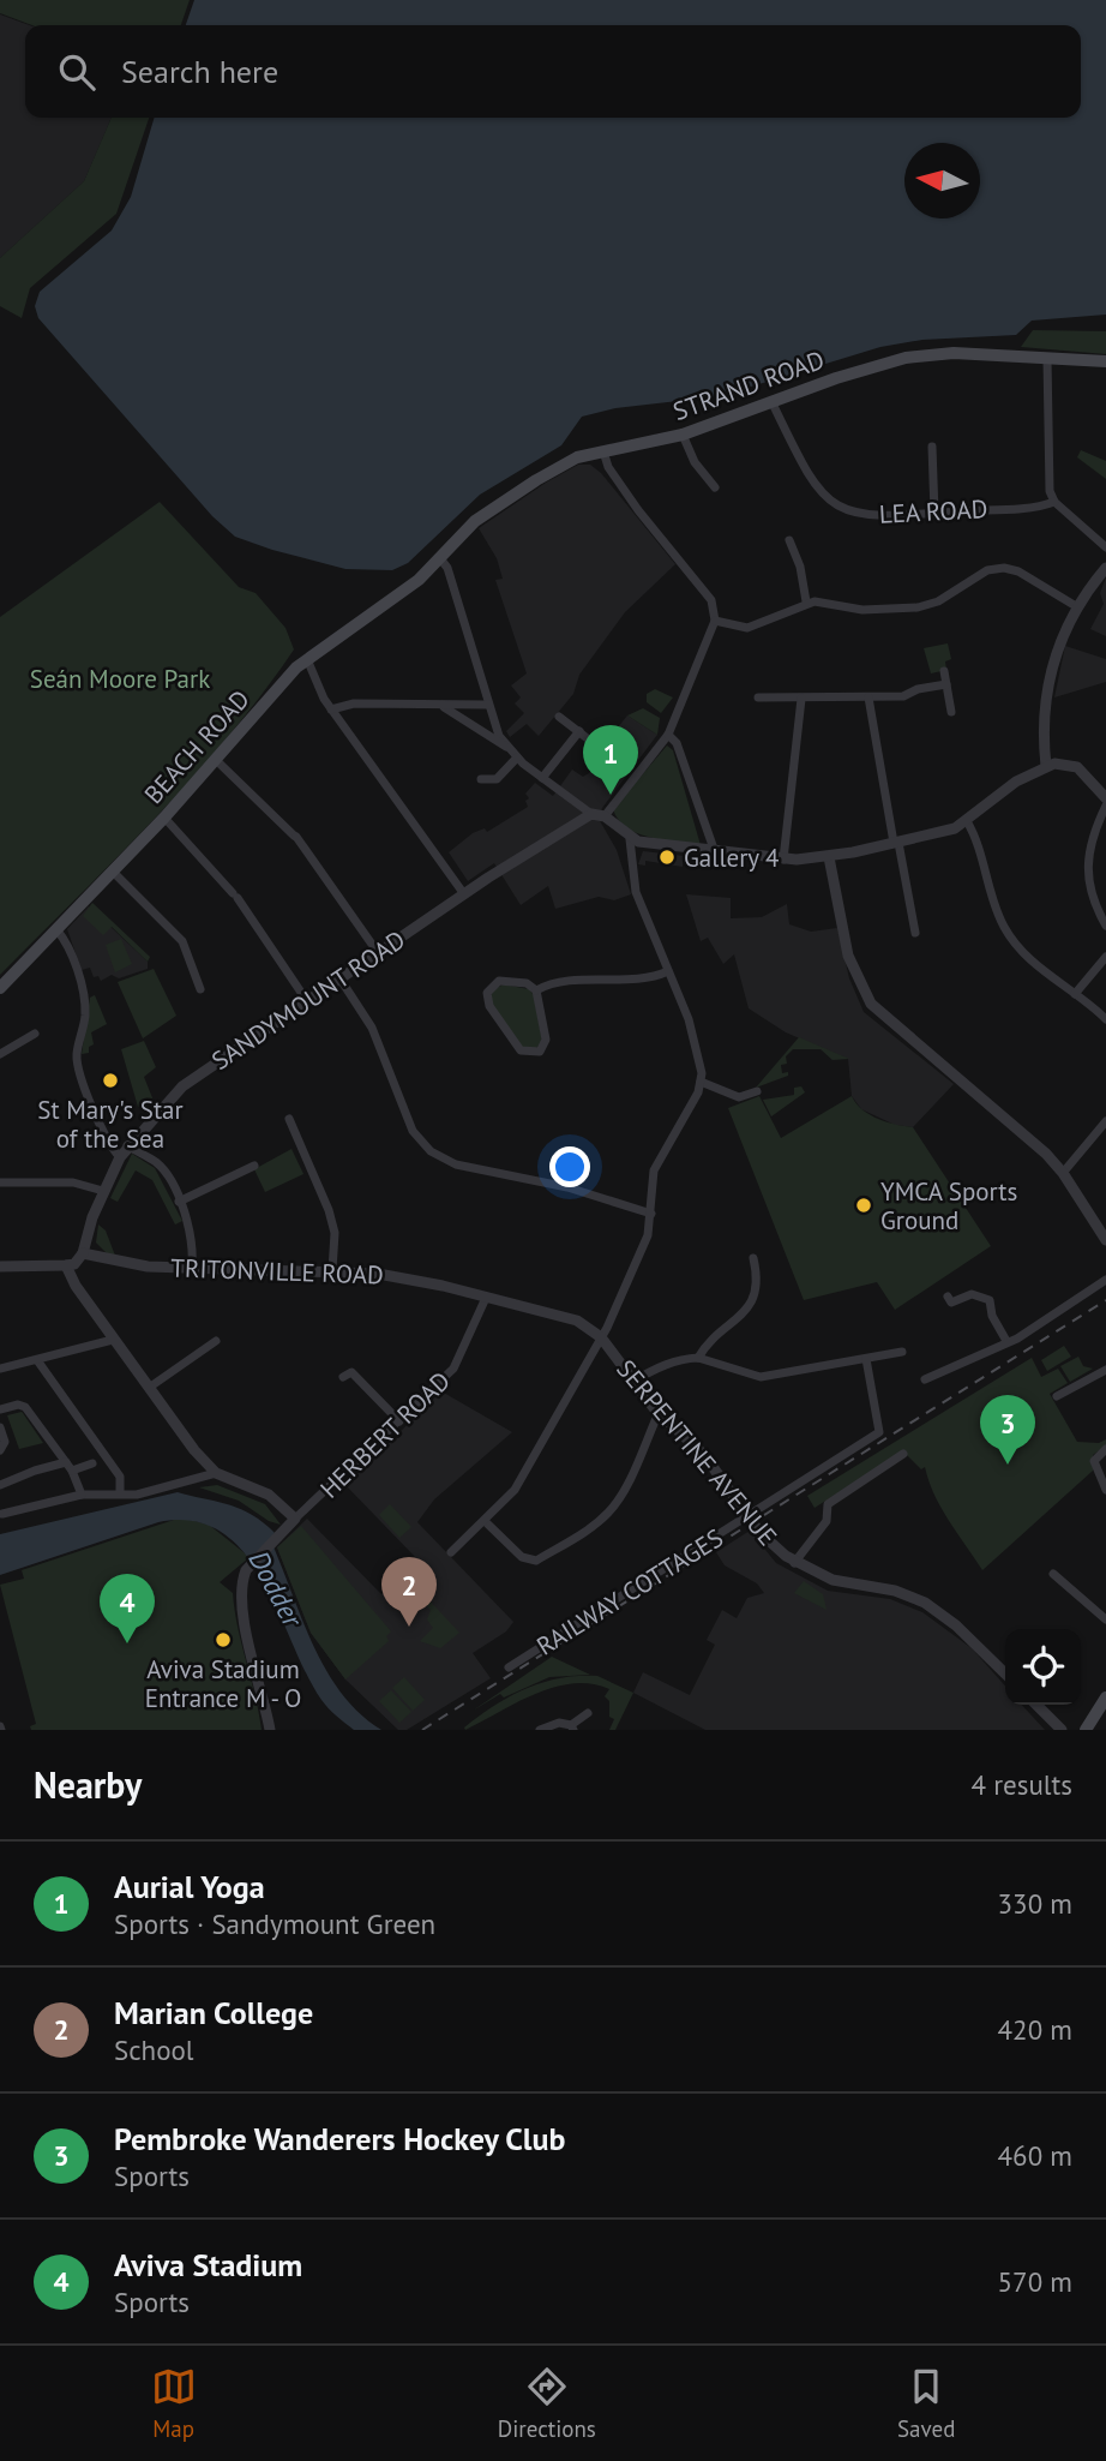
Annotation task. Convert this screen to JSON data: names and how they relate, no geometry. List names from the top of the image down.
{
  "streets": {
    "main road": ["STRAND ROAD", "BEACH ROAD"],
    "street": [
      "LEA ROAD",
      "SANDYMOUNT ROAD",
      "TRITONVILLE ROAD",
      "HERBERT ROAD",
      "SERPENTINE AVENUE",
      "RAILWAY COTTAGES"
    ]
  },
  "crossings": [
    ["STRAND ROAD", "LEA ROAD"],
    ["STRAND ROAD", "BEACH ROAD"],
    ["SANDYMOUNT ROAD", "TRITONVILLE ROAD"],
    ["TRITONVILLE ROAD", "HERBERT ROAD"],
    ["TRITONVILLE ROAD", "SERPENTINE AVENUE"],
    ["SERPENTINE AVENUE", "RAILWAY COTTAGES"]
  ],
  "water": ["Dodder"],
  "parks": ["Seán Moore Park"],
  "places": [
    "Gallery 4",
    "St Mary's Star of the Sea",
    "YMCA Sports Ground",
    "Aviva Stadium Entrance M - O"
  ],
  "north": "left",
  "page": {
    "search": "Search here",
    "pins": [
      "1",
      "3",
      "2",
      "4"
    ],
    "heading": ["Nearby", "4 results"],
    "list": [
      {
        "mark": "1",
        "name": "Aurial Yoga",
        "note": "Sports · Sandymount Green",
        "value": "330 m"
      },
      {
        "mark": "2",
        "name": "Marian College",
        "note": "School",
        "value": "420 m"
      },
      {
        "mark": "3",
        "name": "Pembroke Wanderers Hockey Club",
        "note": "Sports",
        "value": "460 m"
      },
      {
        "mark": "4",
        "name": "Aviva Stadium",
        "note": "Sports",
        "value": "570 m"
      }
    ],
    "nav": ["Map", "Directions", "Saved"]
  }
}
